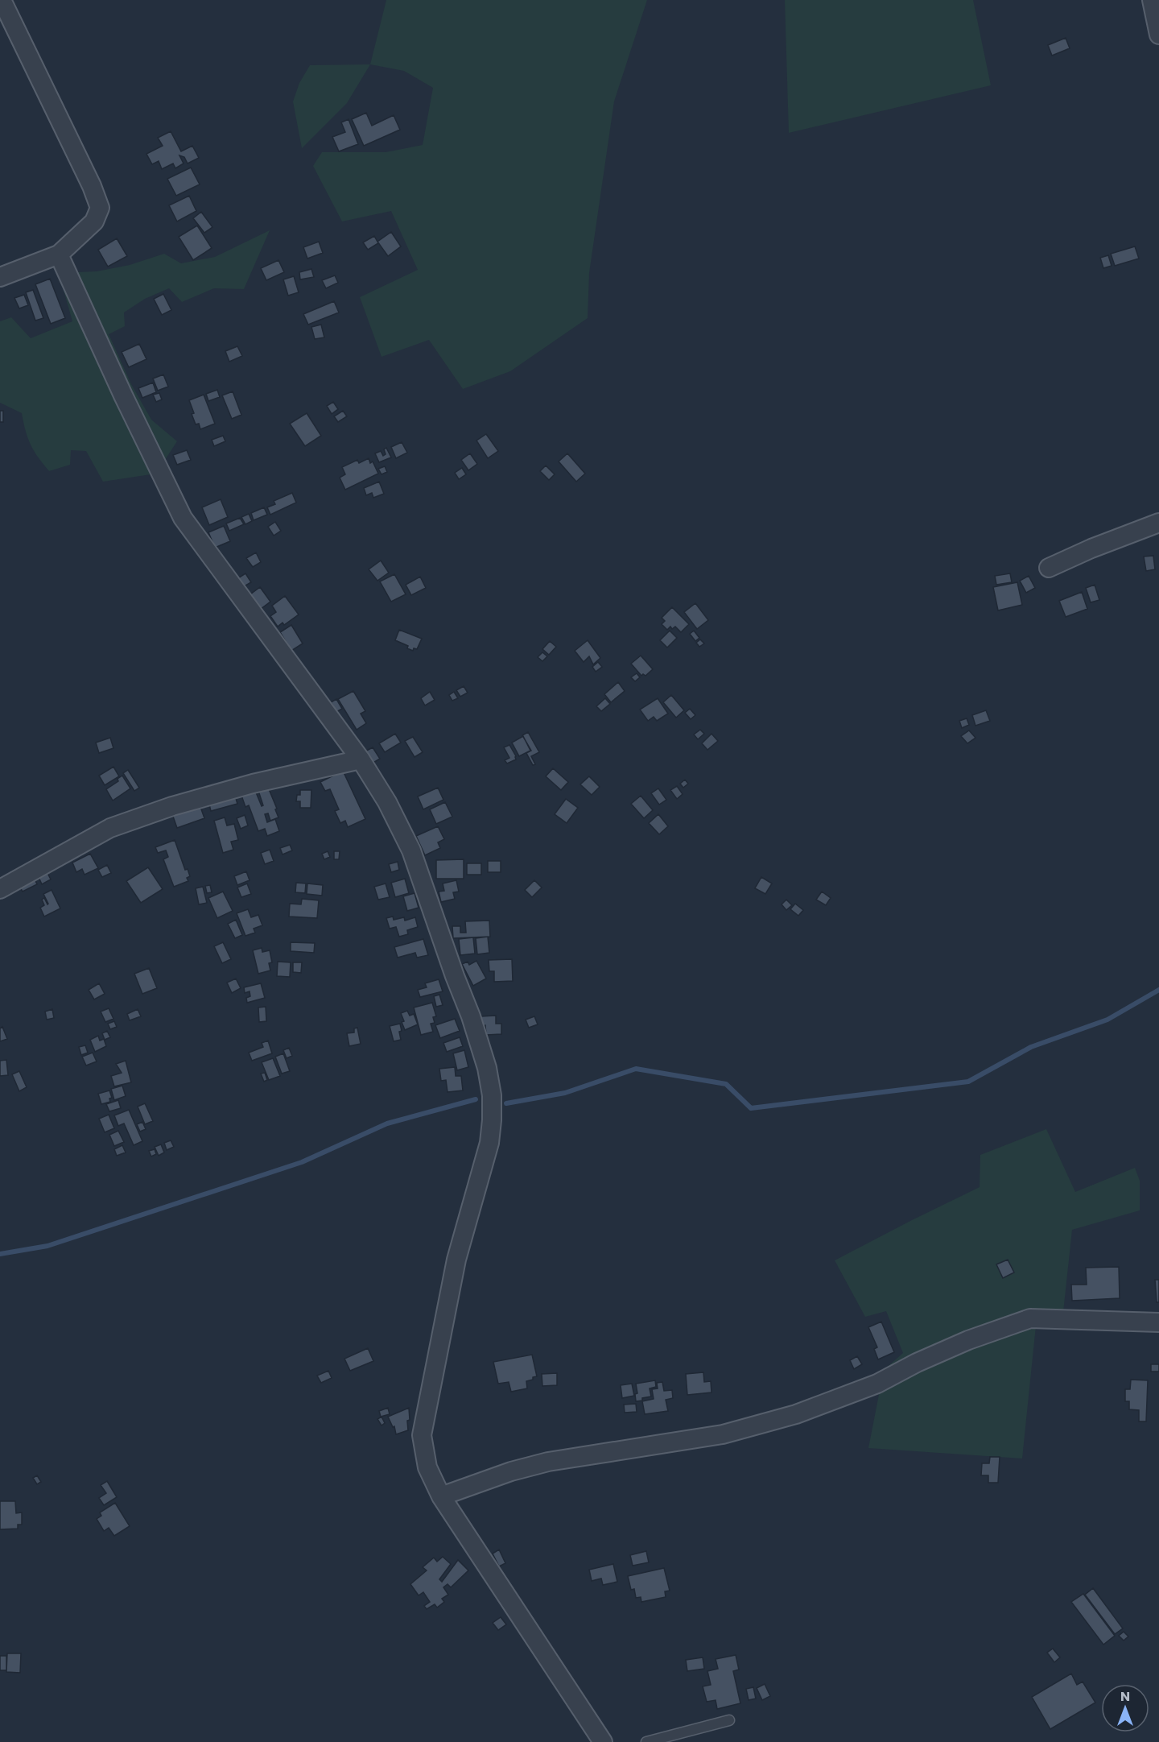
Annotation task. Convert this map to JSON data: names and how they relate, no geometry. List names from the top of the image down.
{
  "north": "top"
}
